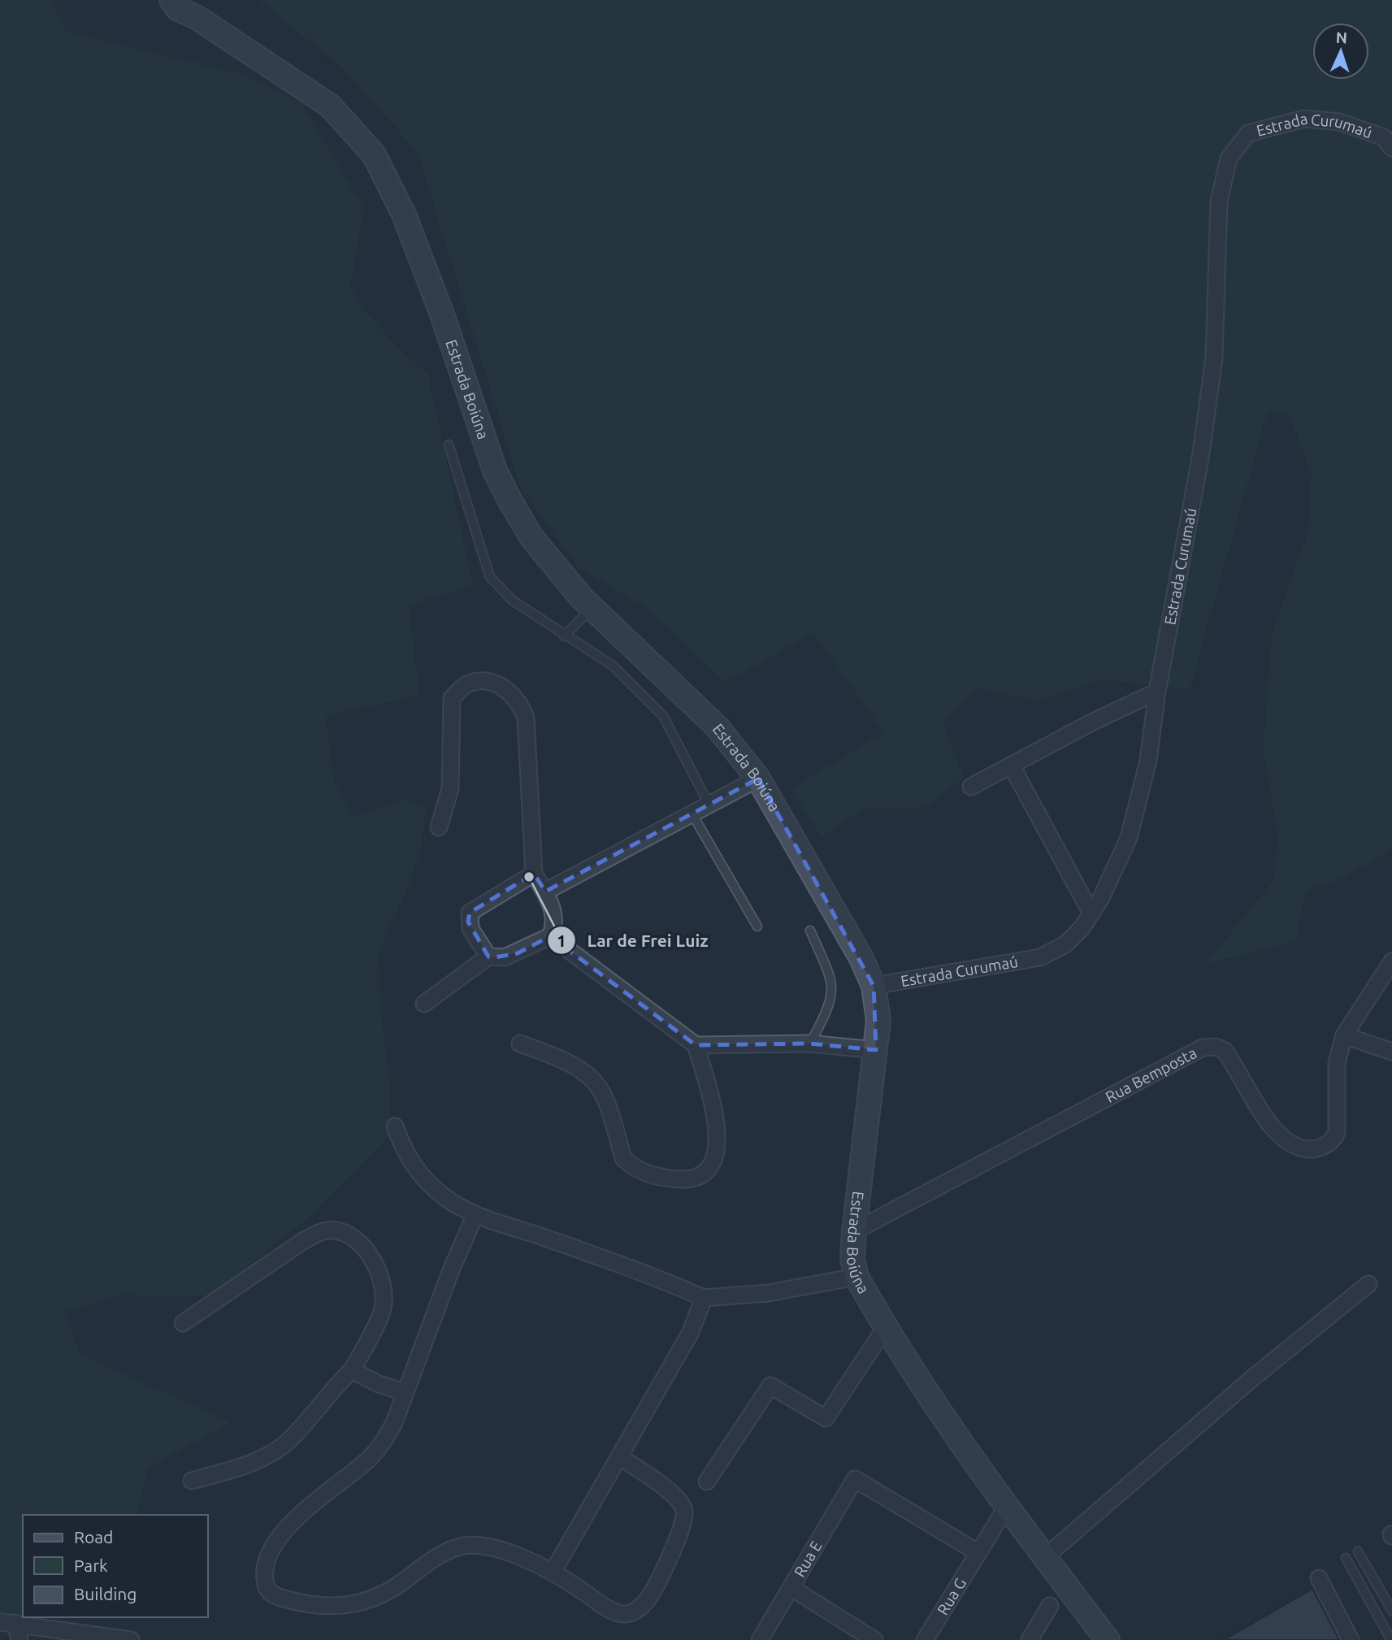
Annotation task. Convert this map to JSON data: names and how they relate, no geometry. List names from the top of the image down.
{
  "streets": {
    "street": [
      "Estrada Curumaú",
      "Estrada Boiúna",
      "Rua Bemposta",
      "Rua E",
      "Rua G"
    ]
  },
  "crossings": [
    ["Estrada Curumaú", "Estrada Boiúna"],
    ["Estrada Boiúna", "Rua Bemposta"],
    ["Estrada Boiúna", "Rua G"],
    ["Rua E", "Rua G"]
  ],
  "places": ["Lar de Frei Luiz"],
  "legend": ["Road", "Park", "Building"],
  "north": "top"
}
